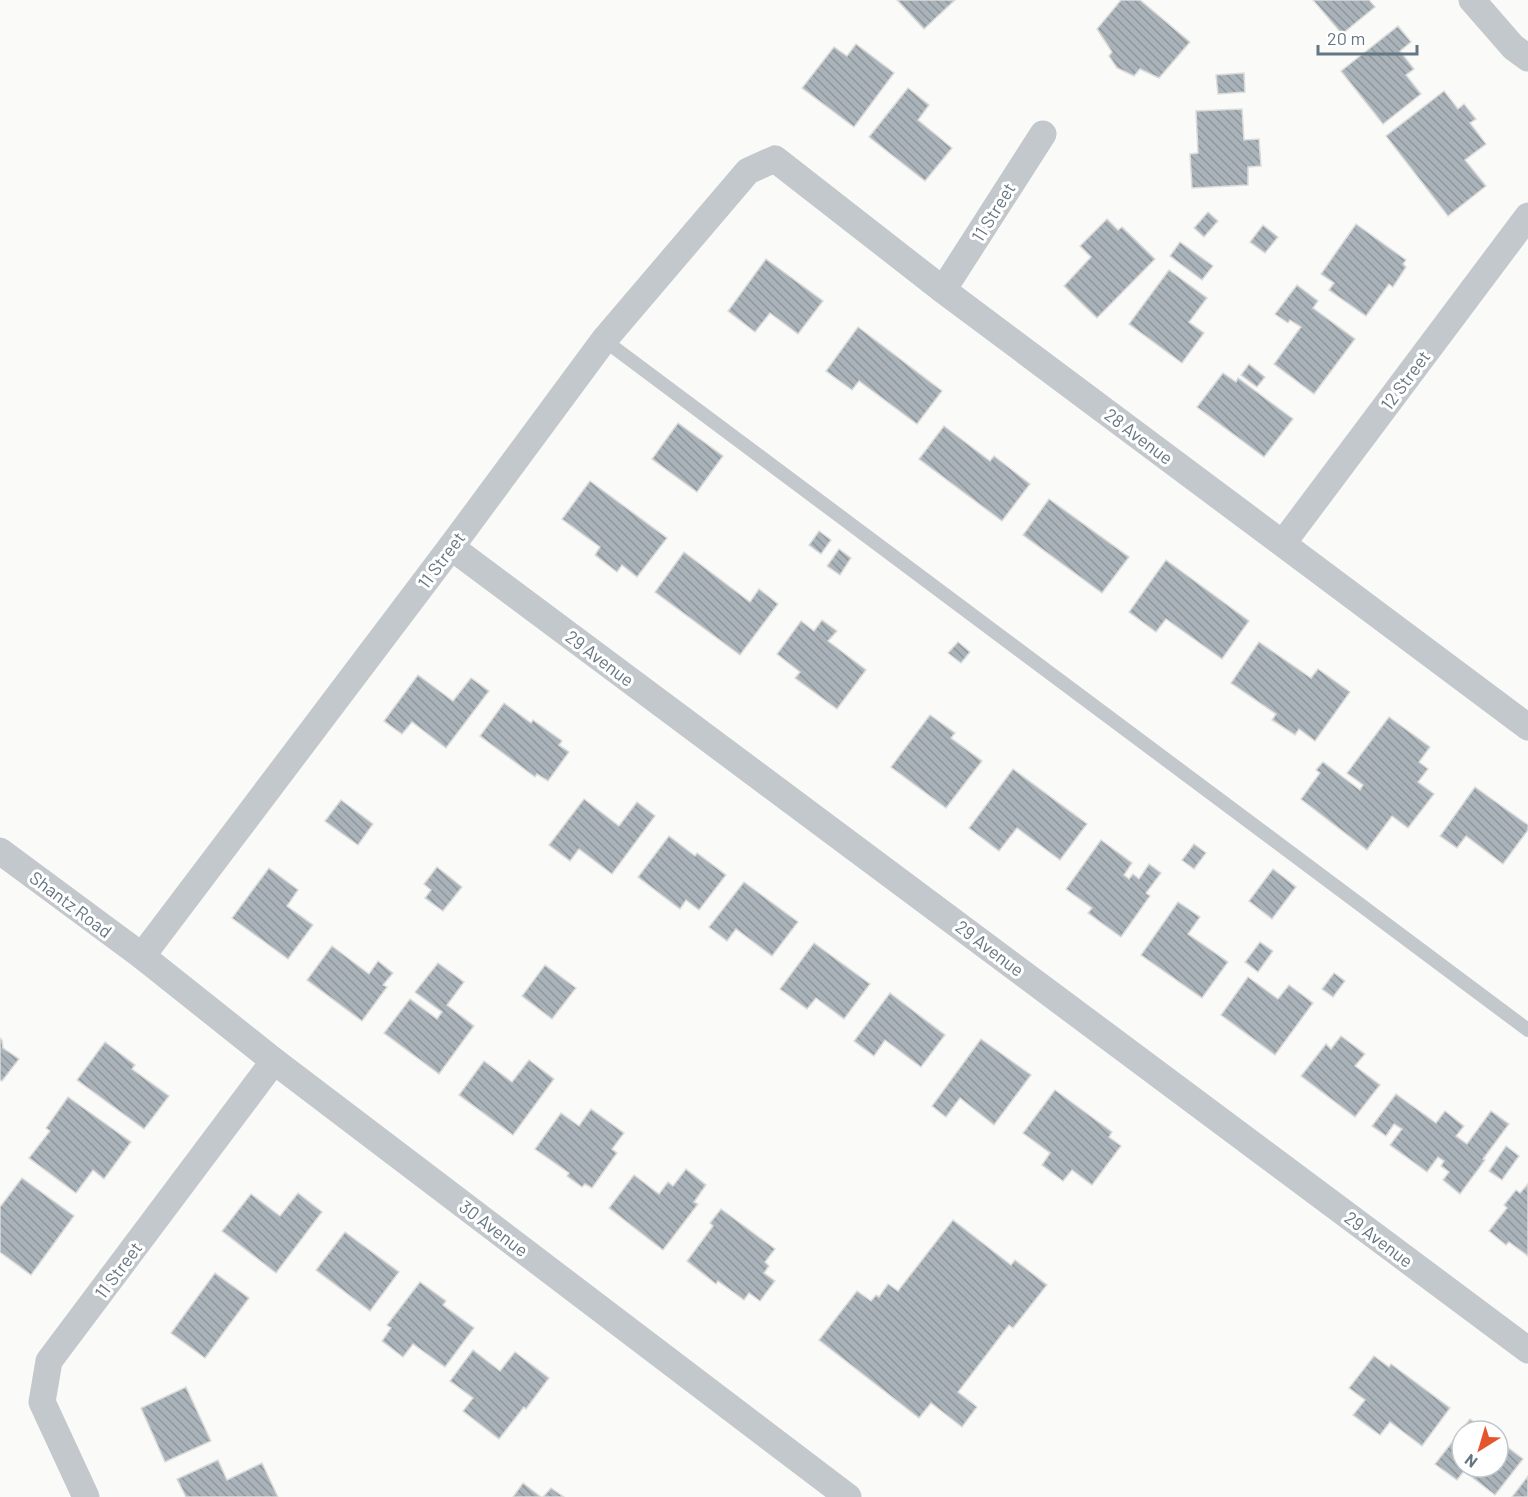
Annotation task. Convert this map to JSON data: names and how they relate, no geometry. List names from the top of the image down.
{
  "streets": {
    "street": [
      "11 Street",
      "12 Street",
      "28 Avenue",
      "29 Avenue",
      "Shantz Road",
      "30 Avenue"
    ]
  },
  "crossings": [
    ["11 Street", "28 Avenue"],
    ["11 Street", "29 Avenue"],
    ["11 Street", "Shantz Road"],
    ["11 Street", "30 Avenue"],
    ["12 Street", "28 Avenue"],
    ["Shantz Road", "30 Avenue"]
  ],
  "scale_bar": "20 m",
  "north": "bottom left"
}
